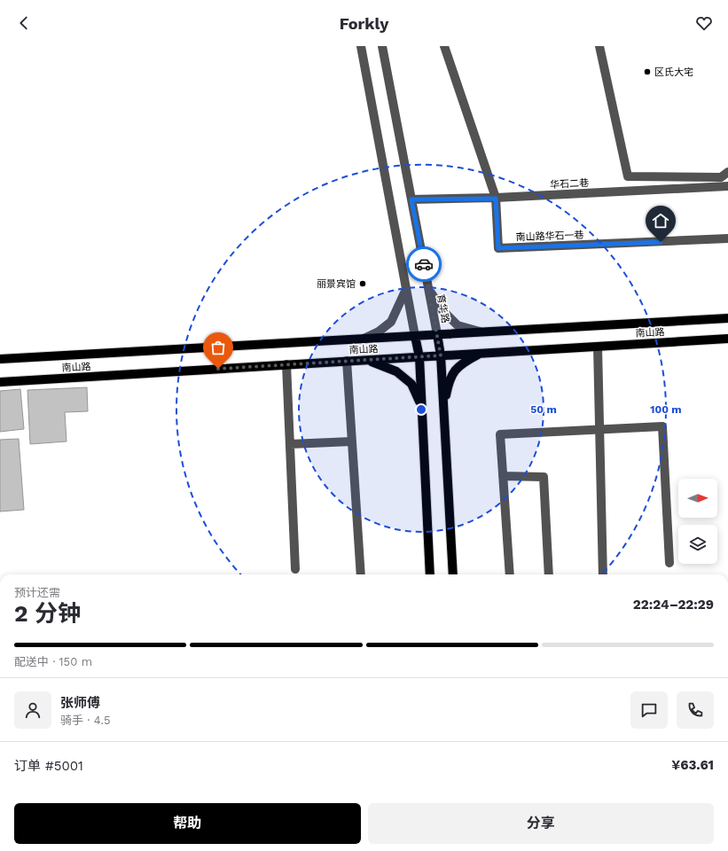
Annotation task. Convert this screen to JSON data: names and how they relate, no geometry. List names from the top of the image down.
{
  "streets": {
    "main road": ["育华路", "南山路"],
    "street": ["华石二巷", "南山路华石一巷"]
  },
  "crossings": [
    ["华石二巷", "南山路华石一巷"],
    ["华石二巷", "育华路"],
    ["育华路", "南山路"]
  ],
  "places": ["区氏大宅", "丽景宾馆"],
  "north": "right",
  "page": {
    "header": "Forkly",
    "heading": ["2 分钟", "预计还需", "22:24–22:29"],
    "panel": [
      "张师傅",
      "骑手 · 4.5",
      "订单 #5001",
      "¥63.61"
    ],
    "bar": "配送中 · 150 m",
    "buttons": ["帮助", "分享"]
  },
  "rings": ["50 m", "100 m"]
}
